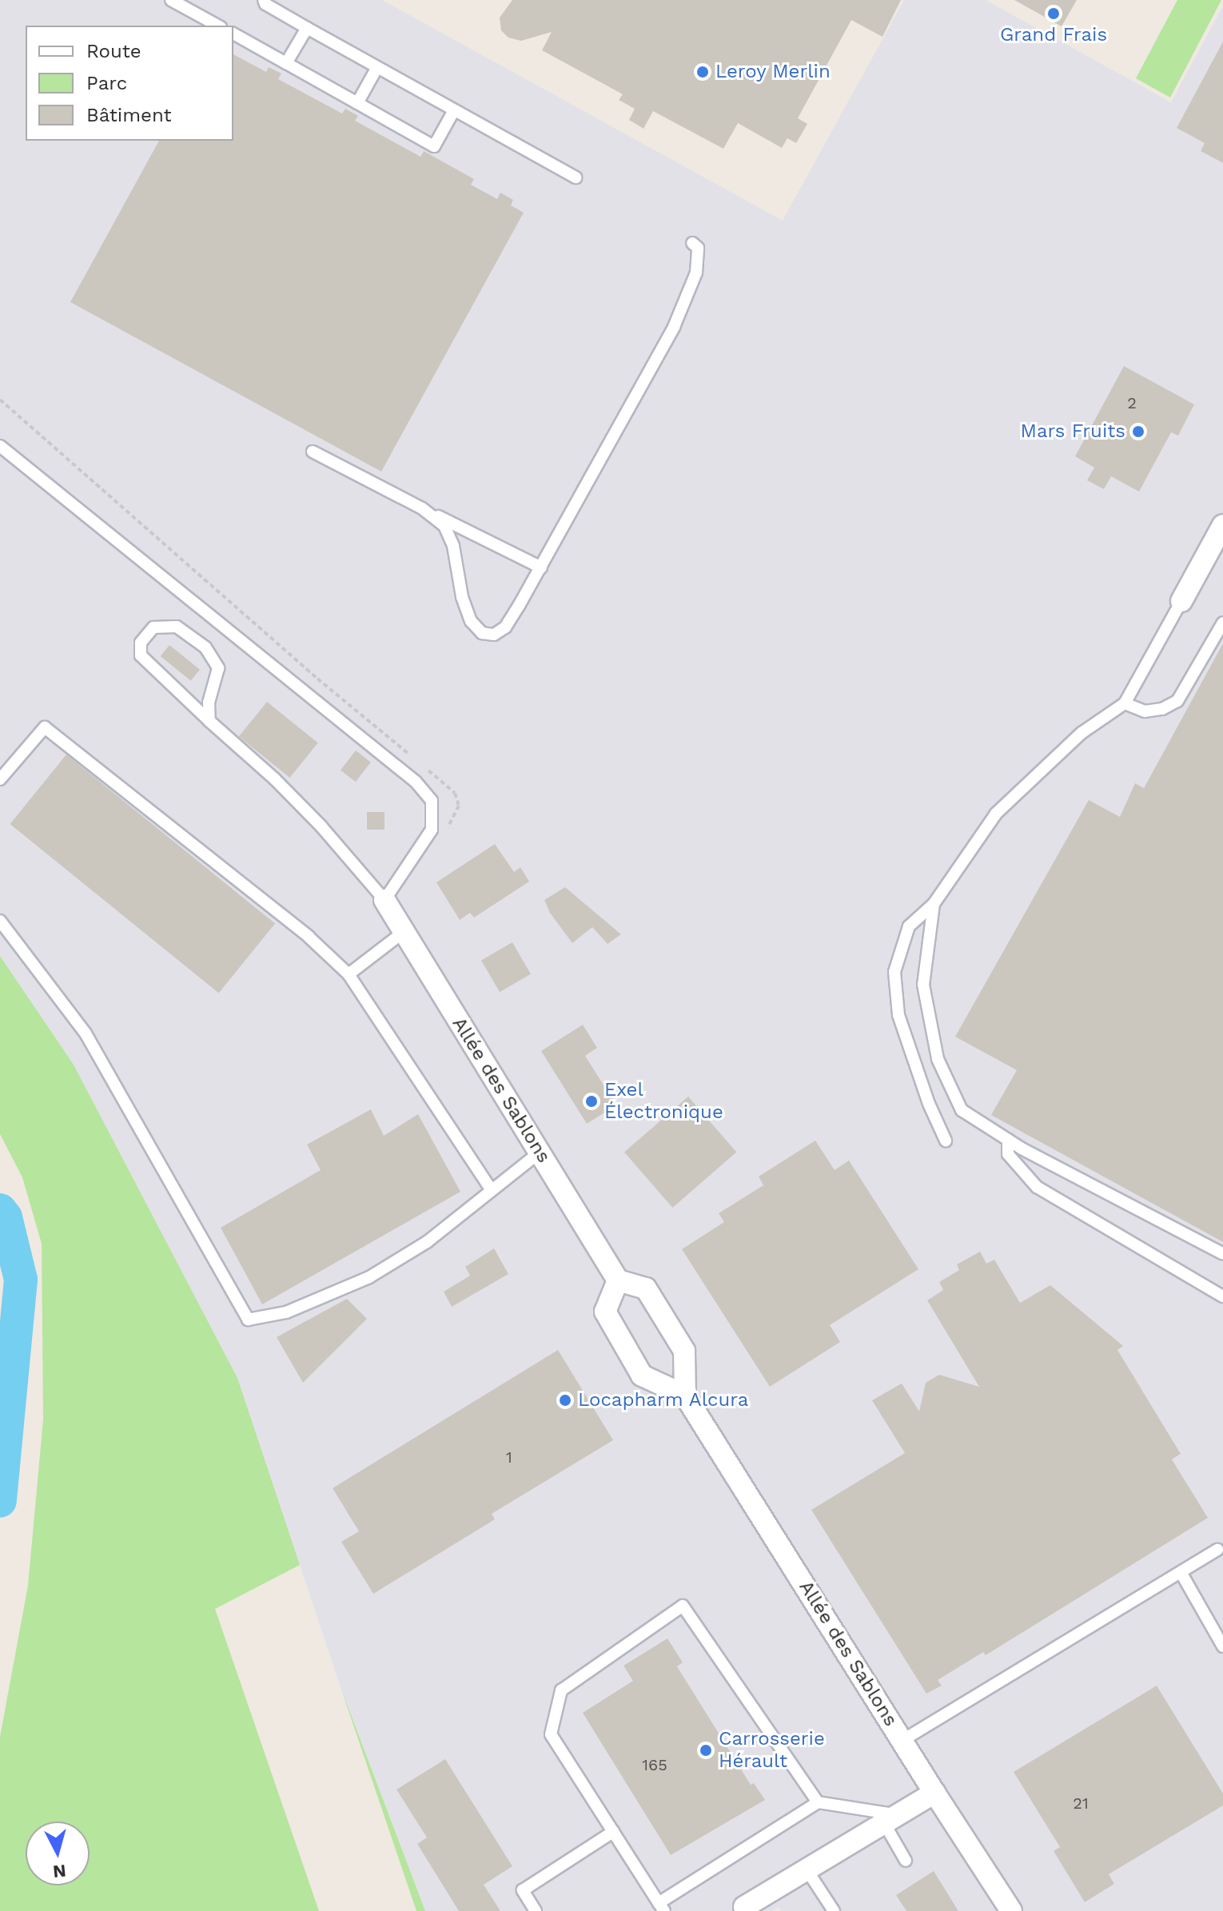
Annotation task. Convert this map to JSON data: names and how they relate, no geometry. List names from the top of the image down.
{
  "streets": {
    "street": ["Allée des Sablons"]
  },
  "places": [
    "Grand Frais",
    "Leroy Merlin",
    "Mars Fruits",
    "Exel Électronique",
    "Locapharm Alcura",
    "Carrosserie Hérault"
  ],
  "house_numbers": [
    "2",
    "1",
    "165",
    "21"
  ],
  "legend": ["Route", "Parc", "Bâtiment"],
  "north": "bottom"
}
